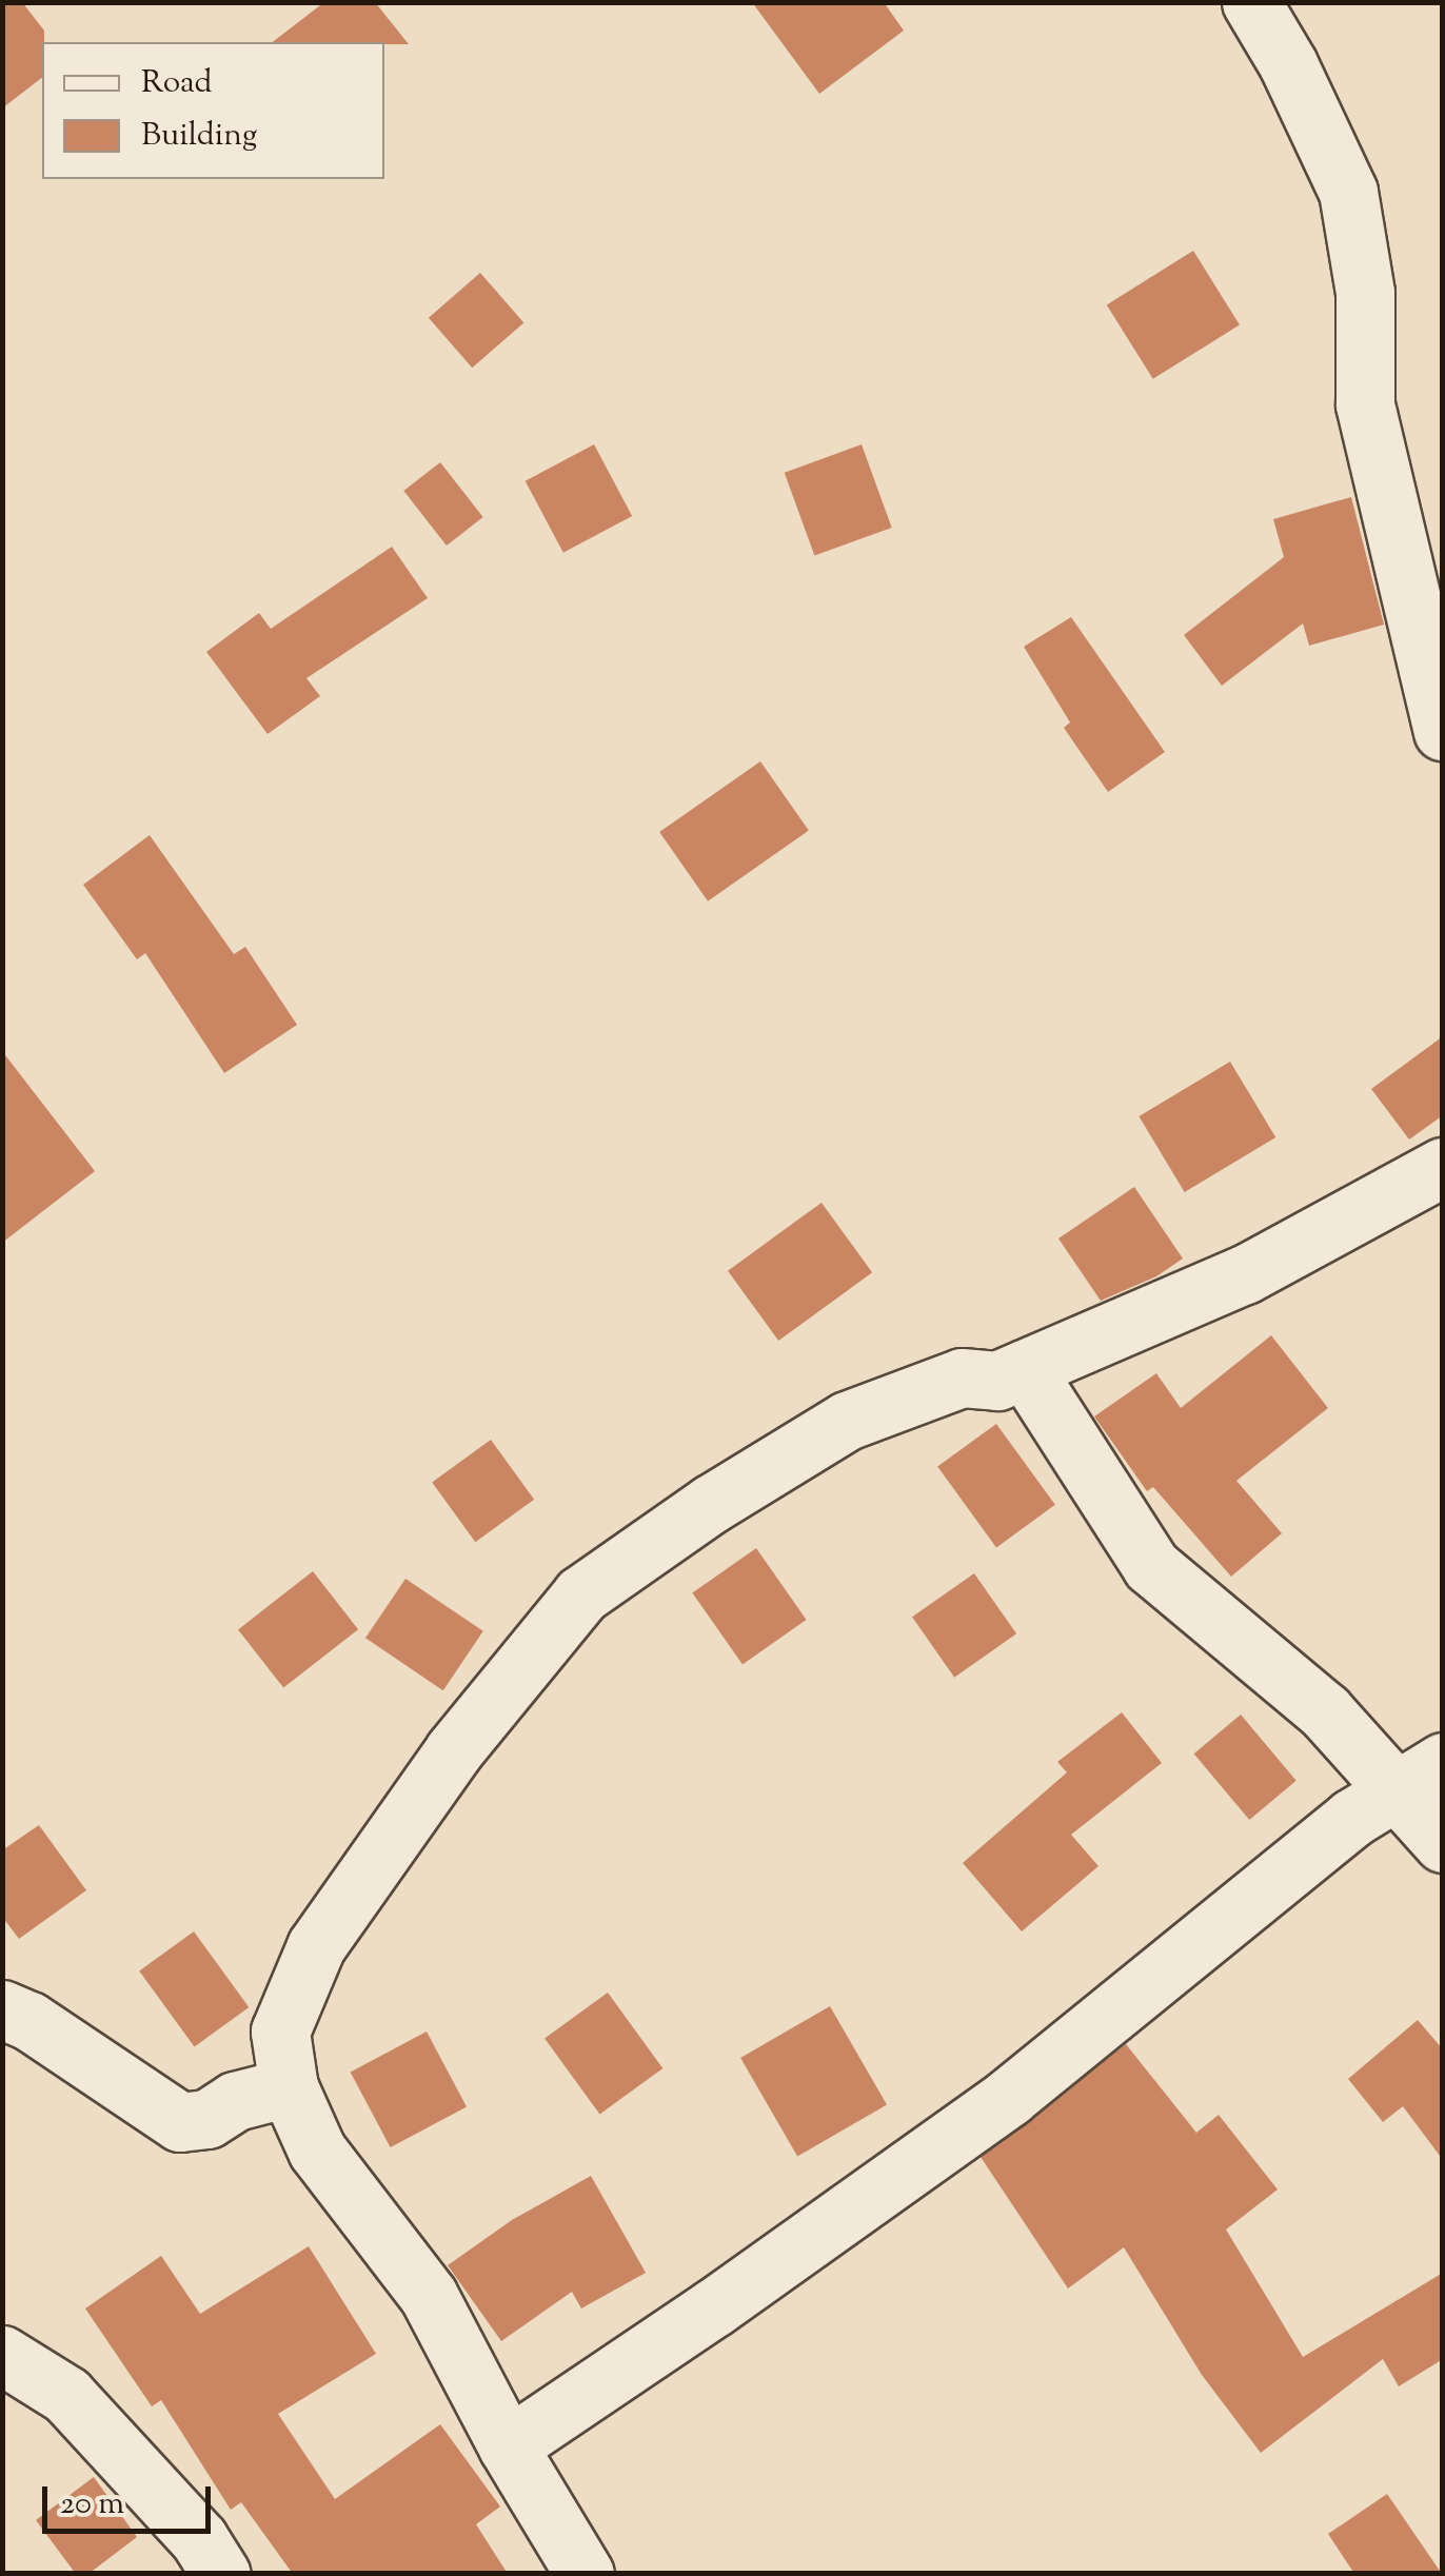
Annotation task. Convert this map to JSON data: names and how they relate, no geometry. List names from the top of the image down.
{
  "legend": ["Road", "Building"],
  "scale_bar": "20 m"
}
